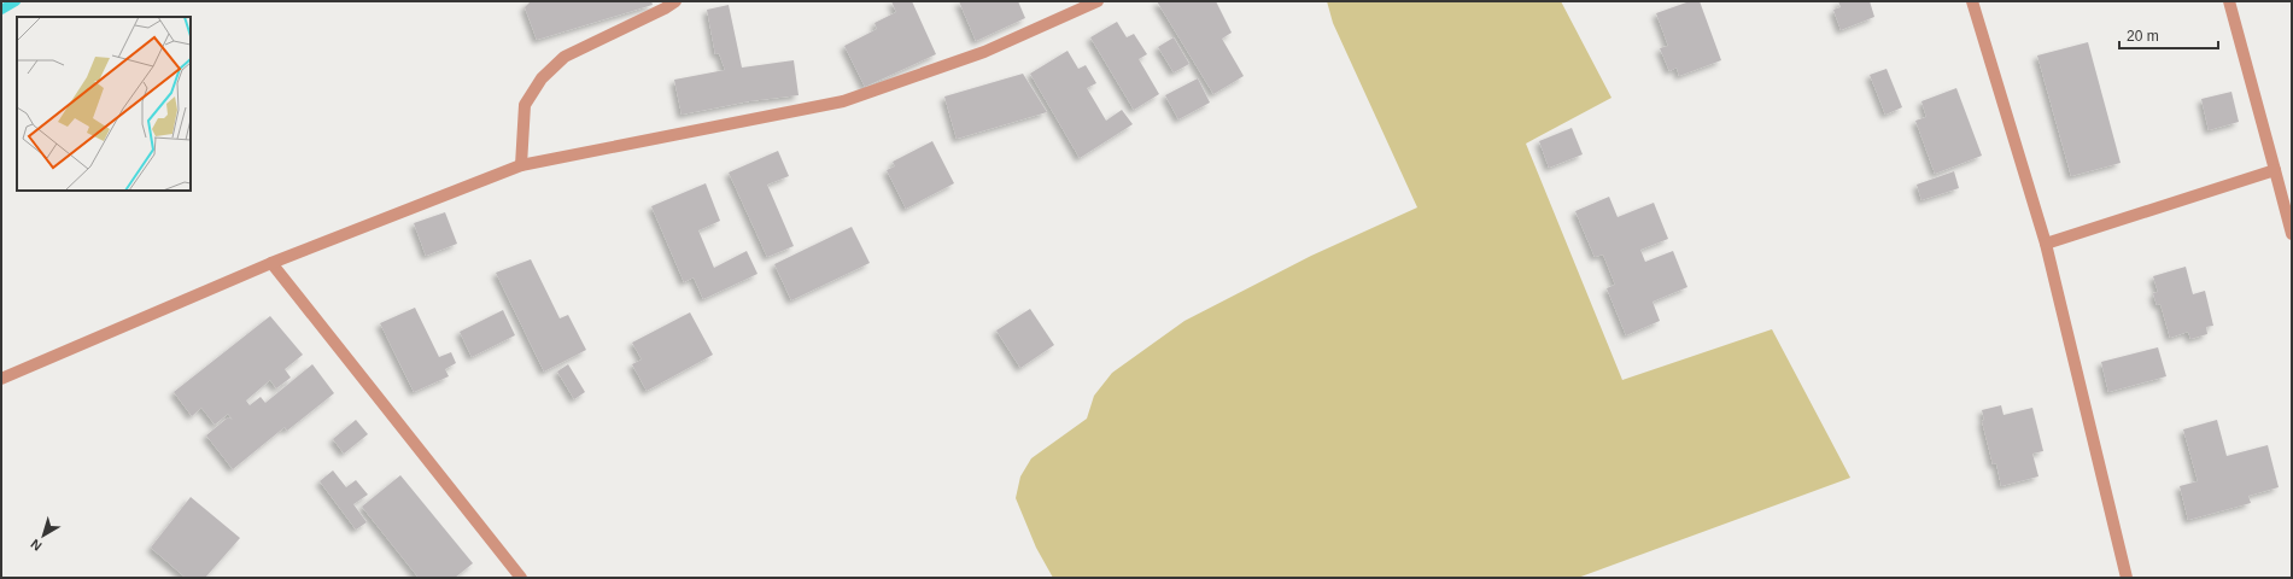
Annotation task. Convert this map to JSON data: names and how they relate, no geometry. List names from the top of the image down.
{
  "scale_bar": "20 m",
  "north": "bottom left"
}
